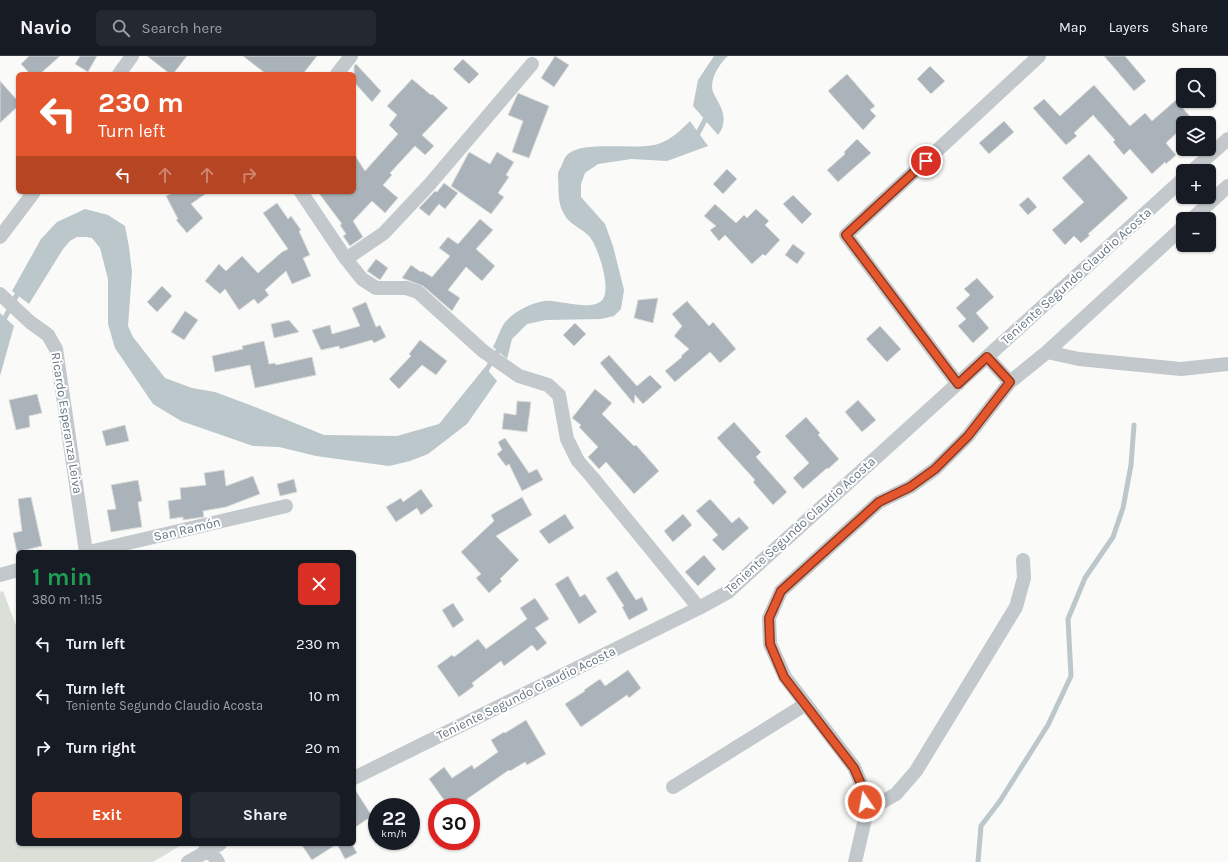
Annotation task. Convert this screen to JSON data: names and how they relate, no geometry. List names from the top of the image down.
{
  "streets": {
    "street": ["Teniente Segundo Claudio Acosta", "Ricardo Esperanza Leiva", "San Ramón"]
  },
  "page": {
    "header": "Navio",
    "search": "Search here",
    "nav": ["Map", "Layers", "Share"],
    "map_buttons": ["+", "−"],
    "turn": ["230 m", "Turn left"],
    "heading": ["1 min", "380 m · 11:15"],
    "list": [
      {
        "name": "Turn left",
        "value": "230 m"
      },
      {
        "name": "Turn left",
        "note": "Teniente Segundo Claudio Acosta",
        "value": "10 m"
      },
      {
        "name": "Turn right",
        "value": "20 m"
      }
    ],
    "buttons": ["Exit", "Share"],
    "speed": "22 km/h",
    "limit": "30"
  }
}
